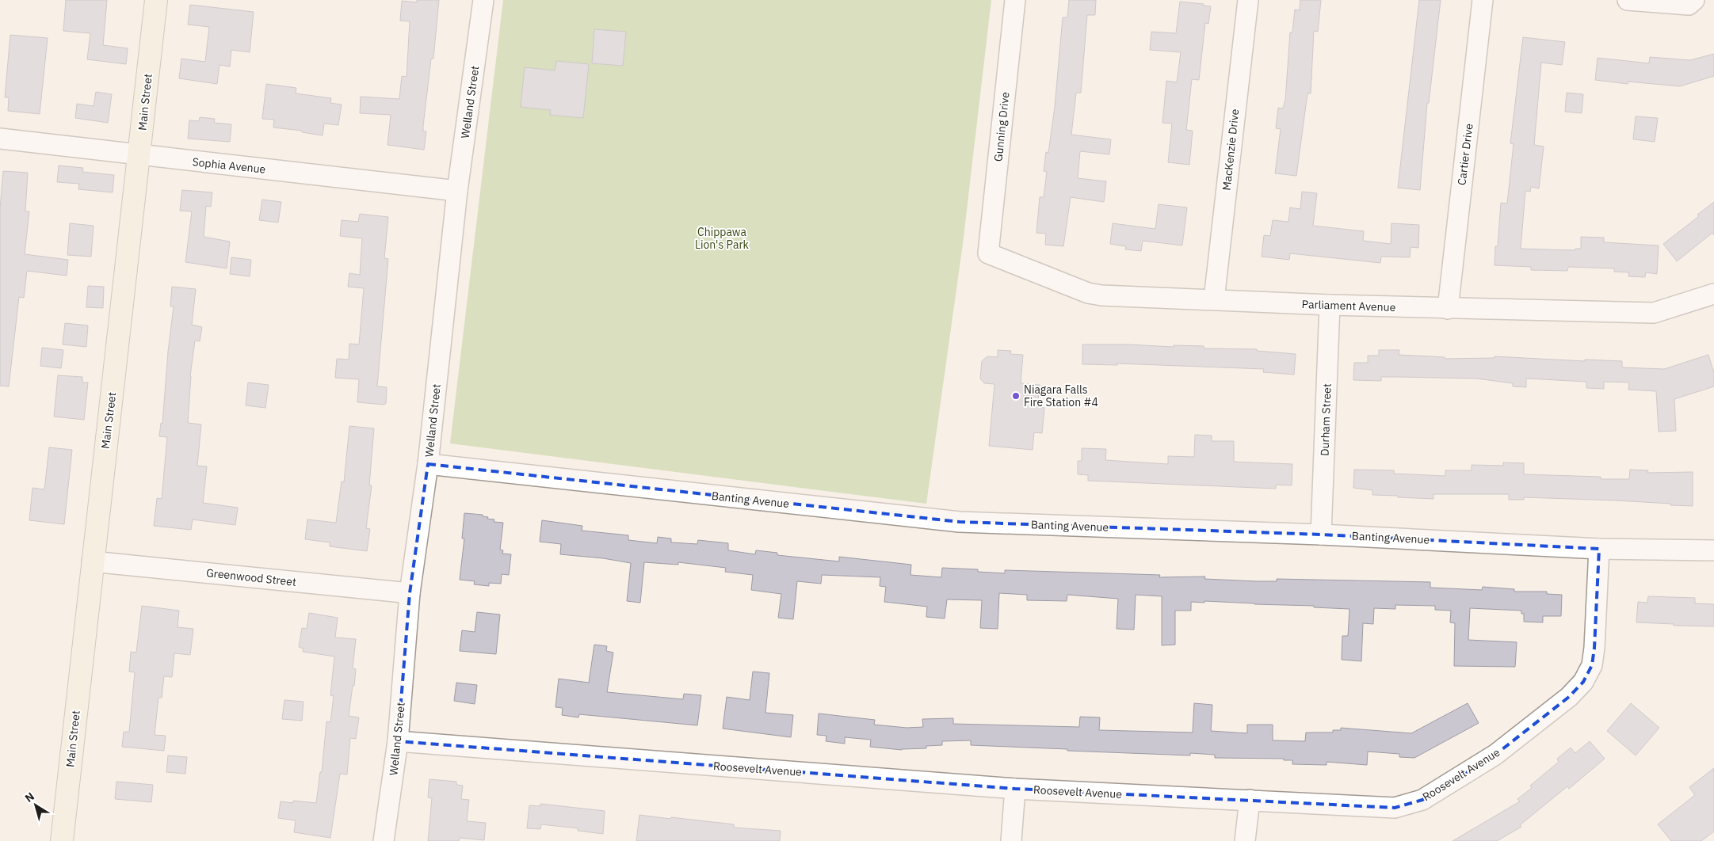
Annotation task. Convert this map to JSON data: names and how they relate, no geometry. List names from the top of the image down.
{
  "streets": {
    "main road": ["Main Street"],
    "street": [
      "Welland Street",
      "Gunning Drive",
      "MacKenzie Drive",
      "Cartier Drive",
      "Sophia Avenue",
      "Parliament Avenue",
      "Durham Street",
      "Banting Avenue",
      "Greenwood Street",
      "Roosevelt Avenue"
    ]
  },
  "crossings": [
    ["Main Street", "Sophia Avenue"],
    ["Main Street", "Greenwood Street"],
    ["Welland Street", "Sophia Avenue"],
    ["Welland Street", "Banting Avenue"],
    ["Welland Street", "Greenwood Street"],
    ["Welland Street", "Roosevelt Avenue"],
    ["Gunning Drive", "Parliament Avenue"],
    ["MacKenzie Drive", "Parliament Avenue"],
    ["Cartier Drive", "Parliament Avenue"],
    ["Parliament Avenue", "Durham Street"],
    ["Durham Street", "Banting Avenue"],
    ["Banting Avenue", "Roosevelt Avenue"]
  ],
  "parks": ["Chippawa Lion's Park"],
  "places": ["Niagara Falls Fire Station #4"],
  "north": "top left"
}
